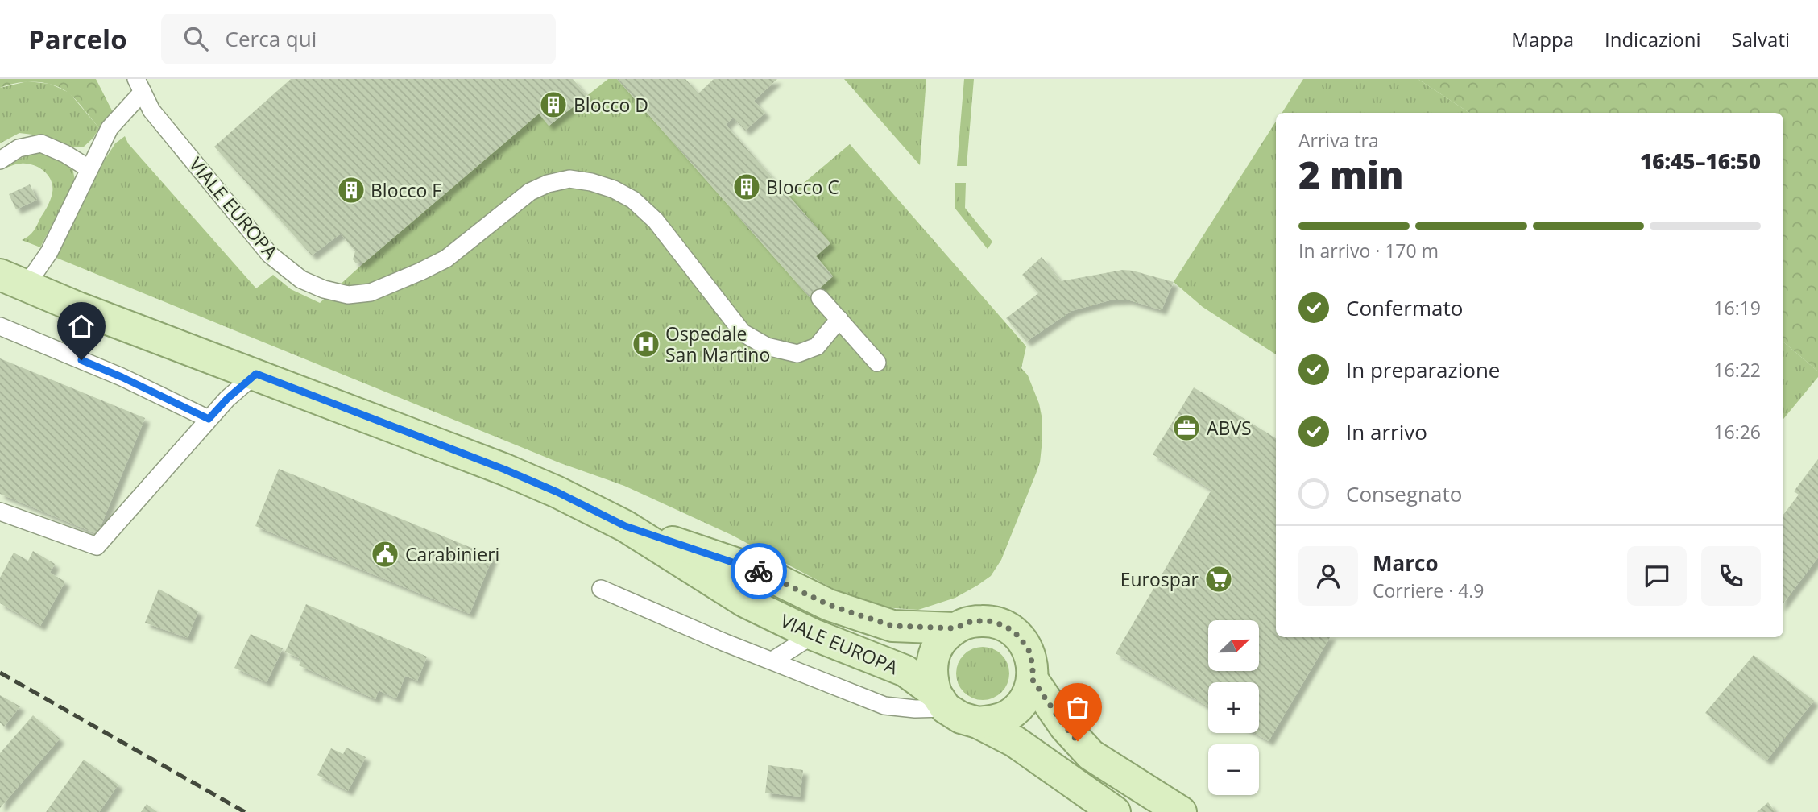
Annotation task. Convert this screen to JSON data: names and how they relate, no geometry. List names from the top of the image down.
{
  "streets": {
    "main road": ["VIALE EUROPA"]
  },
  "places": {
    "building": ["Blocco D", "Blocco C", "Blocco F"],
    "hospital": ["Ospedale San Martino"],
    "office": ["ABVS"],
    "public building": ["Carabinieri"],
    "supermarket": ["Eurospar"]
  },
  "north": "top right",
  "page": {
    "header": "Parcelo",
    "search": "Cerca qui",
    "nav": ["Mappa", "Indicazioni", "Salvati"],
    "heading": ["2 min", "Arriva tra", "16:45–16:50"],
    "panel": ["Marco", "Corriere · 4.9"],
    "bar": "In arrivo · 170 m",
    "list": [
      ["Confermato", "16:19"],
      ["In preparazione", "16:22"],
      ["In arrivo", "16:26"],
      "Consegnato"
    ],
    "map_buttons": ["+", "−"]
  }
}
